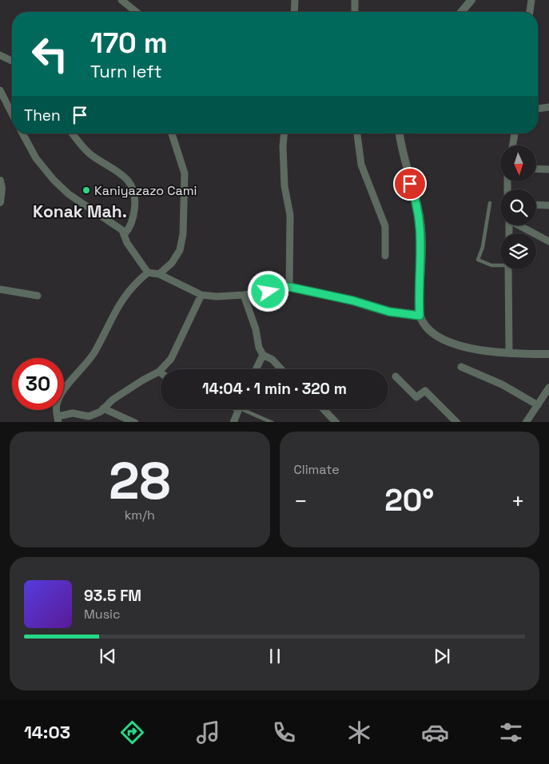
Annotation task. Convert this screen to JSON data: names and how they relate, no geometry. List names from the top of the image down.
{
  "districts": ["Konak Mah."],
  "places": ["Kaniyazazo Cami"],
  "north": "bottom",
  "page": {
    "turn": ["170 m", "Turn left"],
    "then": "Then",
    "limit": "30",
    "trip": "14:04 · 1 min · 320 m",
    "tile": [
      ["28", "km/h"],
      "Climate"
    ],
    "heat": ["−", "20°", "+"],
    "song": ["93.5 FM", "Music"],
    "tabs": "14:03"
  }
}
